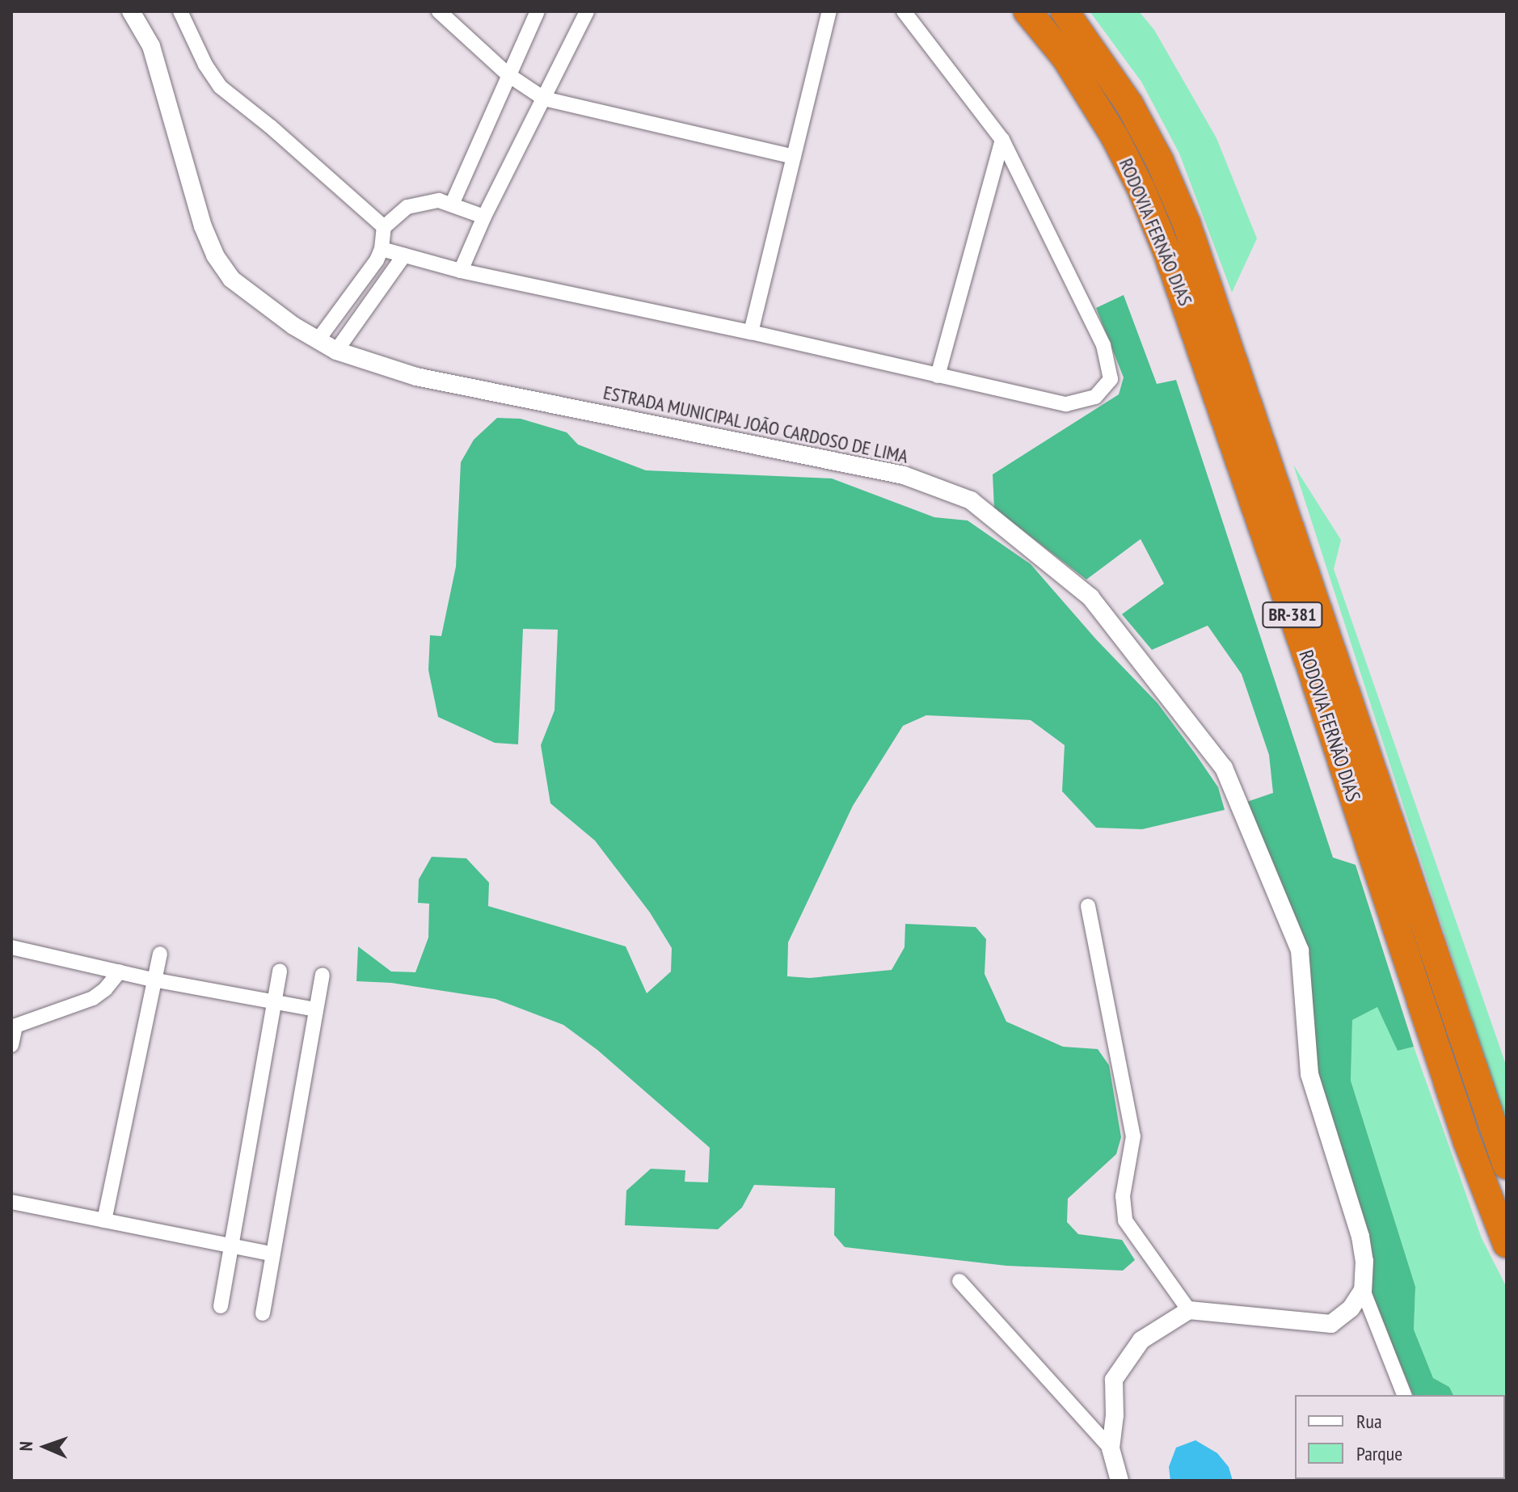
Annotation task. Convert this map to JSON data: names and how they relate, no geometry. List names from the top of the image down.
{
  "streets": {
    "highway": ["RODOVIA FERNÃO DIAS", "BR-381"],
    "street": ["ESTRADA MUNICIPAL JOÃO CARDOSO DE LIMA"]
  },
  "legend": ["Rua", "Parque"],
  "north": "left"
}
